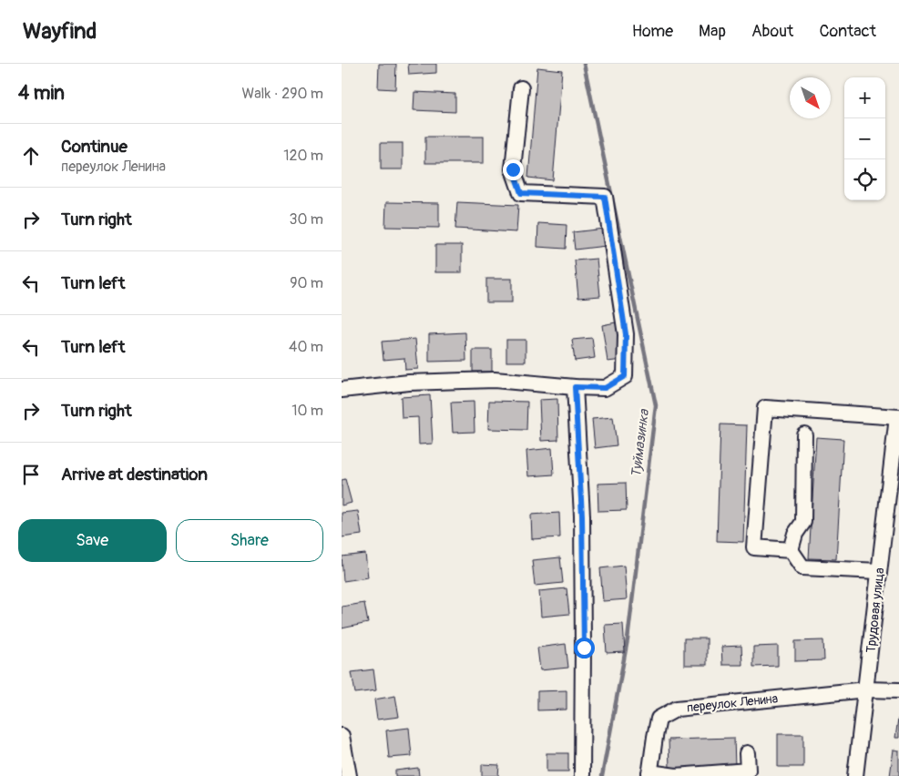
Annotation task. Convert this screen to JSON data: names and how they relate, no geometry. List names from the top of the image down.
{
  "streets": {
    "street": ["Трудовая улица", "переулок Ленина"]
  },
  "crossings": [
    ["Трудовая улица", "переулок Ленина"]
  ],
  "water": ["Туймазинка"],
  "north": "bottom right",
  "page": {
    "header": "Wayfind",
    "nav": [
      "Home",
      "Map",
      "About",
      "Contact"
    ],
    "heading": ["4 min", "Walk · 290 m"],
    "map_buttons": ["+", "−"],
    "list": [
      ["Continue", "переулок Ленина", "120 m"],
      ["Turn right", "30 m"],
      ["Turn left", "90 m"],
      ["Turn left", "40 m"],
      ["Turn right", "10 m"],
      "Arrive at destination"
    ],
    "buttons": ["Save", "Share"]
  }
}
